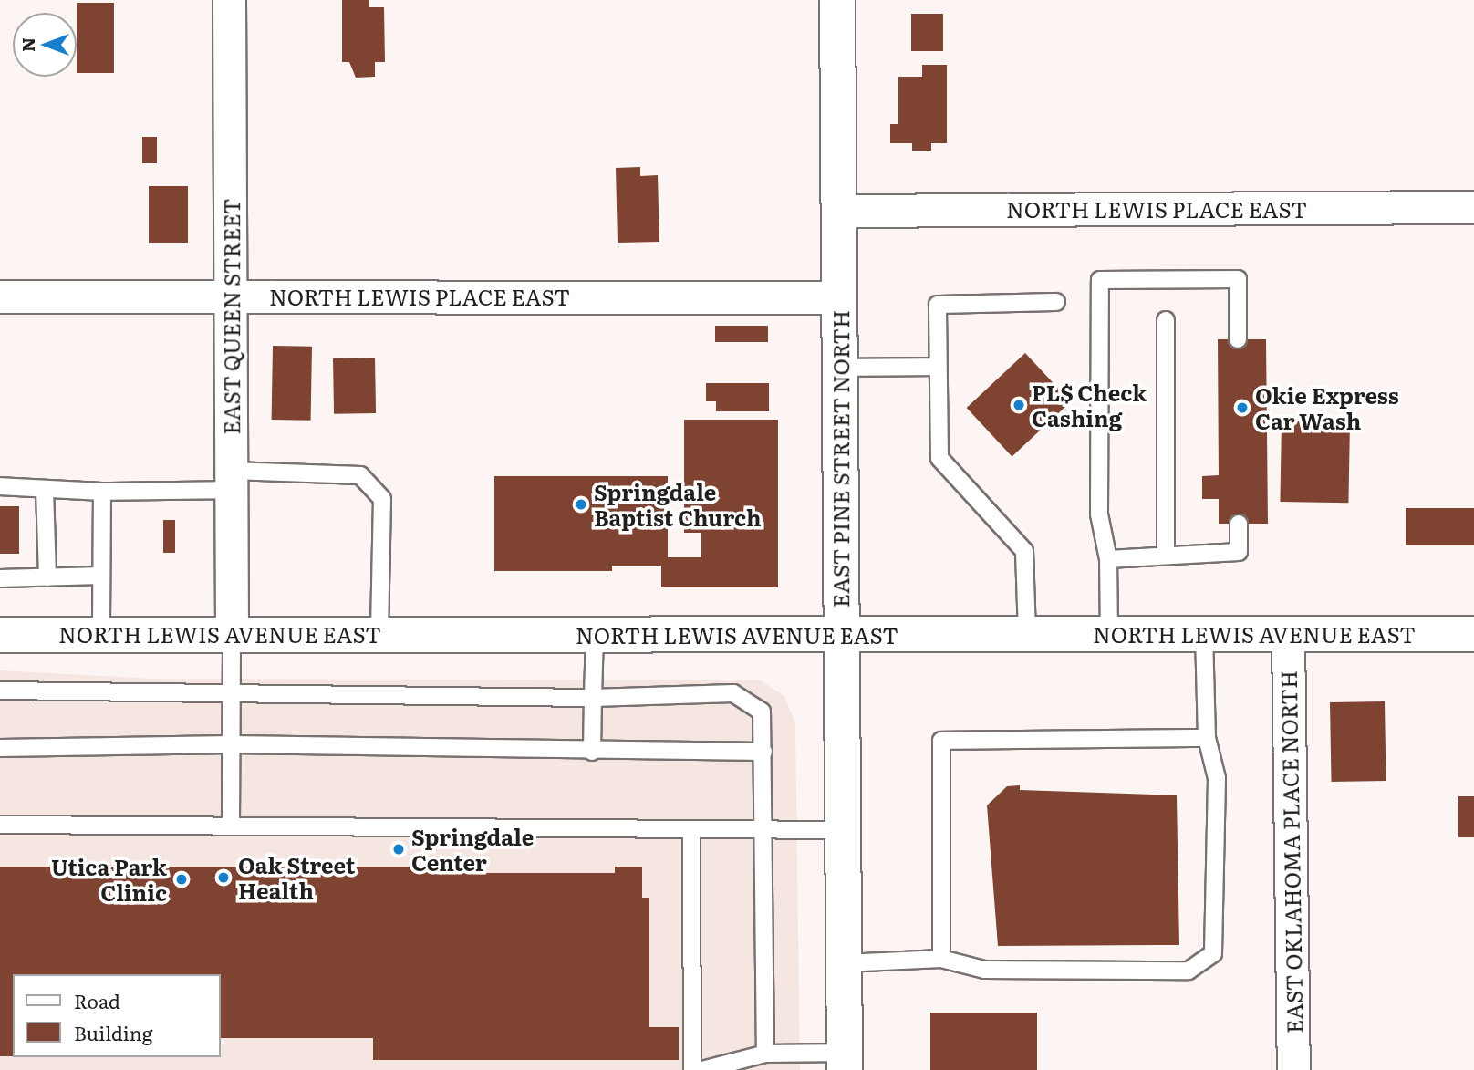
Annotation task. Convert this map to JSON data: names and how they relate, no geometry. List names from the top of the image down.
{
  "streets": {
    "main road": ["EAST PINE STREET NORTH", "NORTH LEWIS AVENUE EAST"],
    "street": ["NORTH LEWIS PLACE EAST", "EAST QUEEN STREET", "EAST OKLAHOMA PLACE NORTH"]
  },
  "crossings": [
    ["NORTH LEWIS PLACE EAST", "EAST QUEEN STREET"],
    ["NORTH LEWIS PLACE EAST", "EAST PINE STREET NORTH"],
    ["EAST QUEEN STREET", "NORTH LEWIS AVENUE EAST"],
    ["EAST PINE STREET NORTH", "NORTH LEWIS AVENUE EAST"],
    ["NORTH LEWIS AVENUE EAST", "EAST OKLAHOMA PLACE NORTH"]
  ],
  "places": [
    "PL$ Check Cashing",
    "Okie Express Car Wash",
    "Springdale Baptist Church",
    "Springdale Center",
    "Oak Street Health",
    "Utica Park Clinic"
  ],
  "legend": ["Road", "Building"],
  "north": "left"
}
